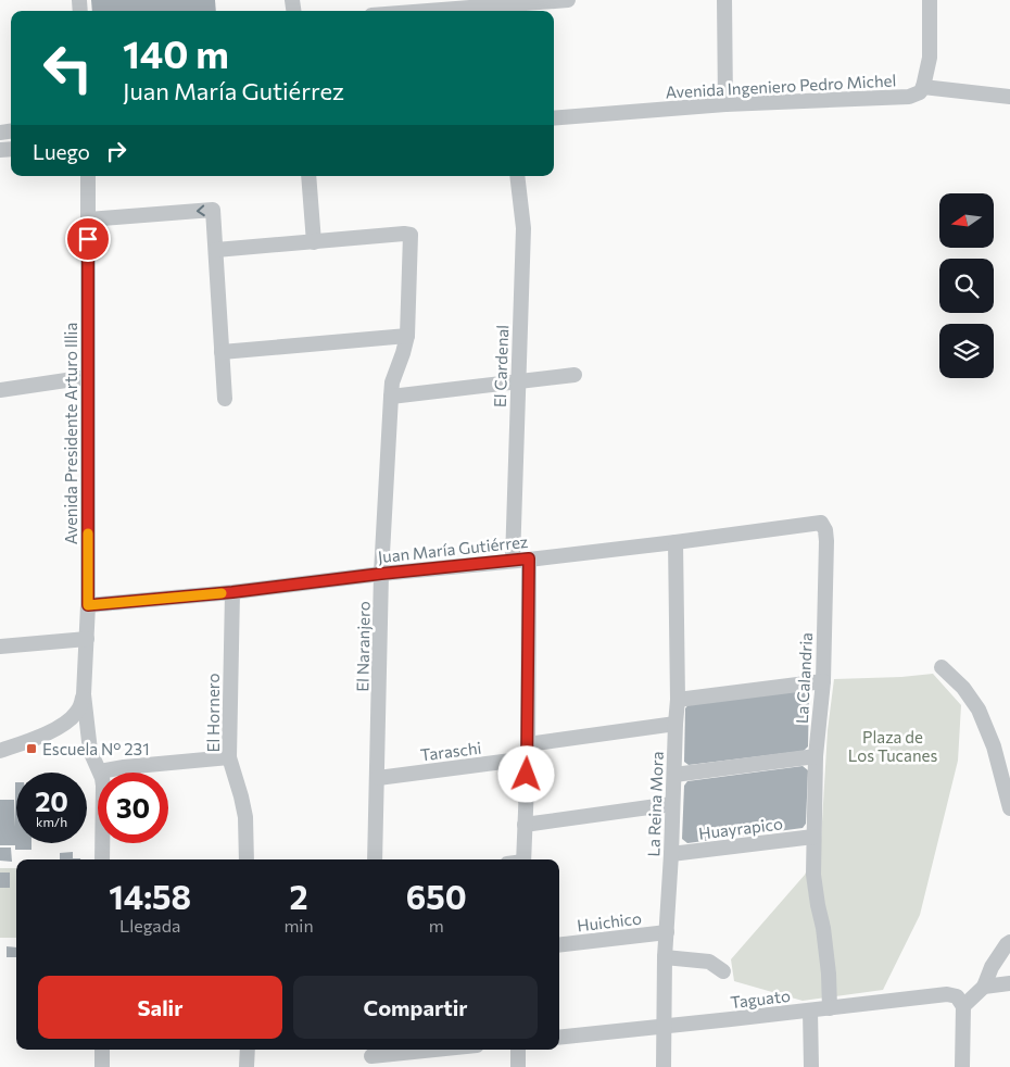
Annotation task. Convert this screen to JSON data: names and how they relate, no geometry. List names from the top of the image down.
{
  "streets": {
    "street": [
      "Avenida Ingeniero Pedro Michel",
      "El Cardenal",
      "Avenida Presidente Arturo Illia",
      "Juan María Gutiérrez",
      "El Naranjero",
      "La Calandria",
      "El Hornero",
      "Taraschi",
      "La Reina Mora",
      "Huayrapico",
      "Huichico",
      "Taguato"
    ]
  },
  "crossings": [
    ["El Cardenal", "Juan María Gutiérrez"],
    ["Avenida Presidente Arturo Illia", "Juan María Gutiérrez"],
    ["Juan María Gutiérrez", "El Naranjero"],
    ["Juan María Gutiérrez", "La Calandria"],
    ["Juan María Gutiérrez", "El Hornero"],
    ["Juan María Gutiérrez", "La Reina Mora"],
    ["El Naranjero", "Taraschi"],
    ["La Calandria", "Huayrapico"],
    ["La Calandria", "Taguato"],
    ["Taraschi", "La Reina Mora"],
    ["La Reina Mora", "Huayrapico"],
    ["La Reina Mora", "Huichico"],
    ["La Reina Mora", "Taguato"]
  ],
  "parks": ["Plaza de Los Tucanes"],
  "places": {
    "transit": ["Escuela N° 231"]
  },
  "north": "left",
  "page": {
    "turn": ["140 m", "Juan María Gutiérrez"],
    "then": "Luego",
    "speed": "20 km/h",
    "limit": "30",
    "eta": [
      "14:58",
      "Llegada",
      "2",
      "min",
      "650",
      "m"
    ],
    "buttons": ["Salir", "Compartir"]
  }
}
